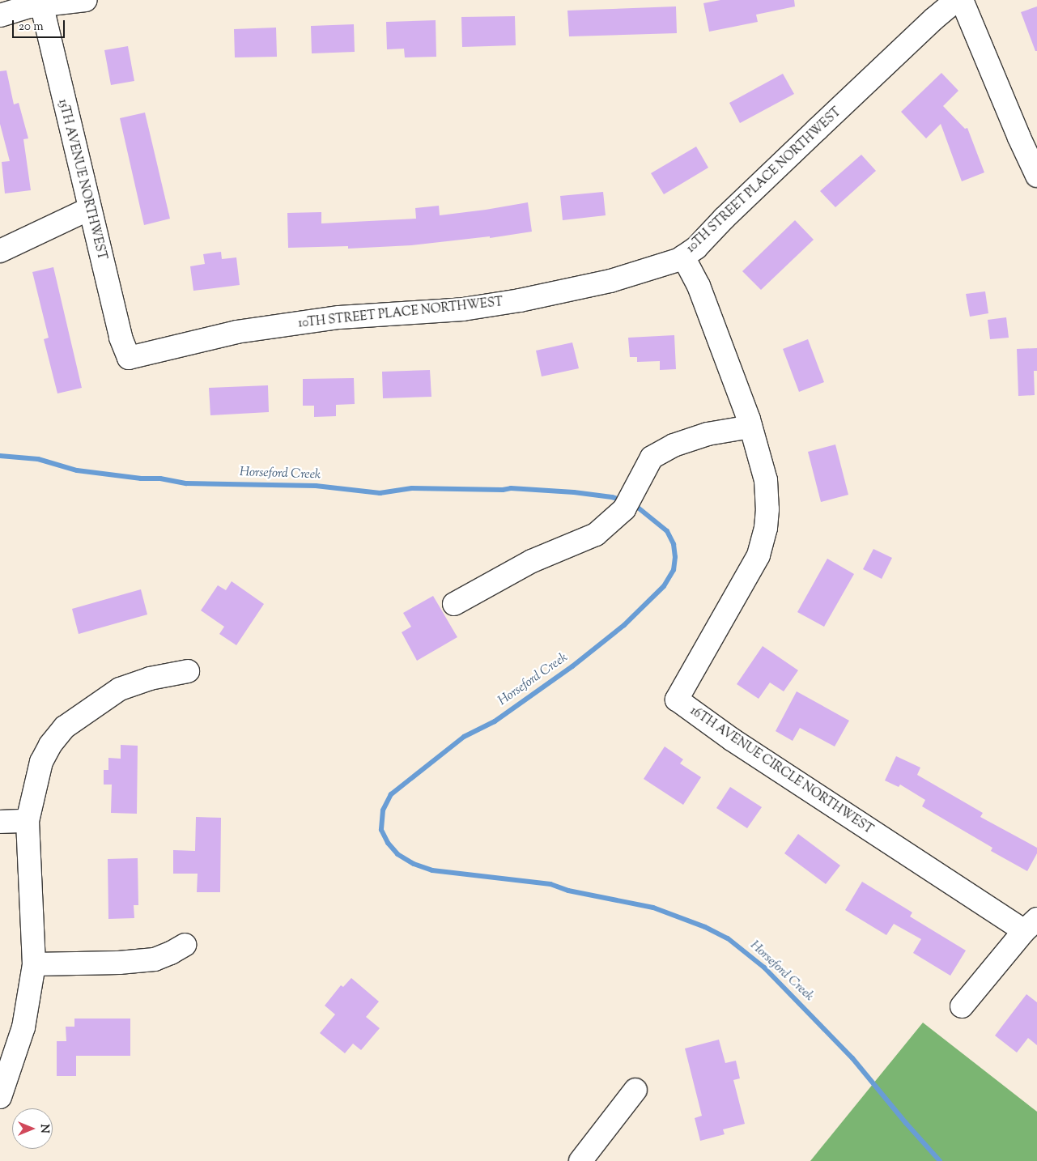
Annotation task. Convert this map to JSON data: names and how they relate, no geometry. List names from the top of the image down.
{
  "streets": {
    "street": ["15TH AVENUE NORTHWEST", "10TH STREET PLACE NORTHWEST", "16TH AVENUE CIRCLE NORTHWEST"]
  },
  "crossings": [
    ["15TH AVENUE NORTHWEST", "10TH STREET PLACE NORTHWEST"],
    ["10TH STREET PLACE NORTHWEST", "16TH AVENUE CIRCLE NORTHWEST"]
  ],
  "water": ["Horseford Creek"],
  "scale_bar": "20 m",
  "north": "right"
}
